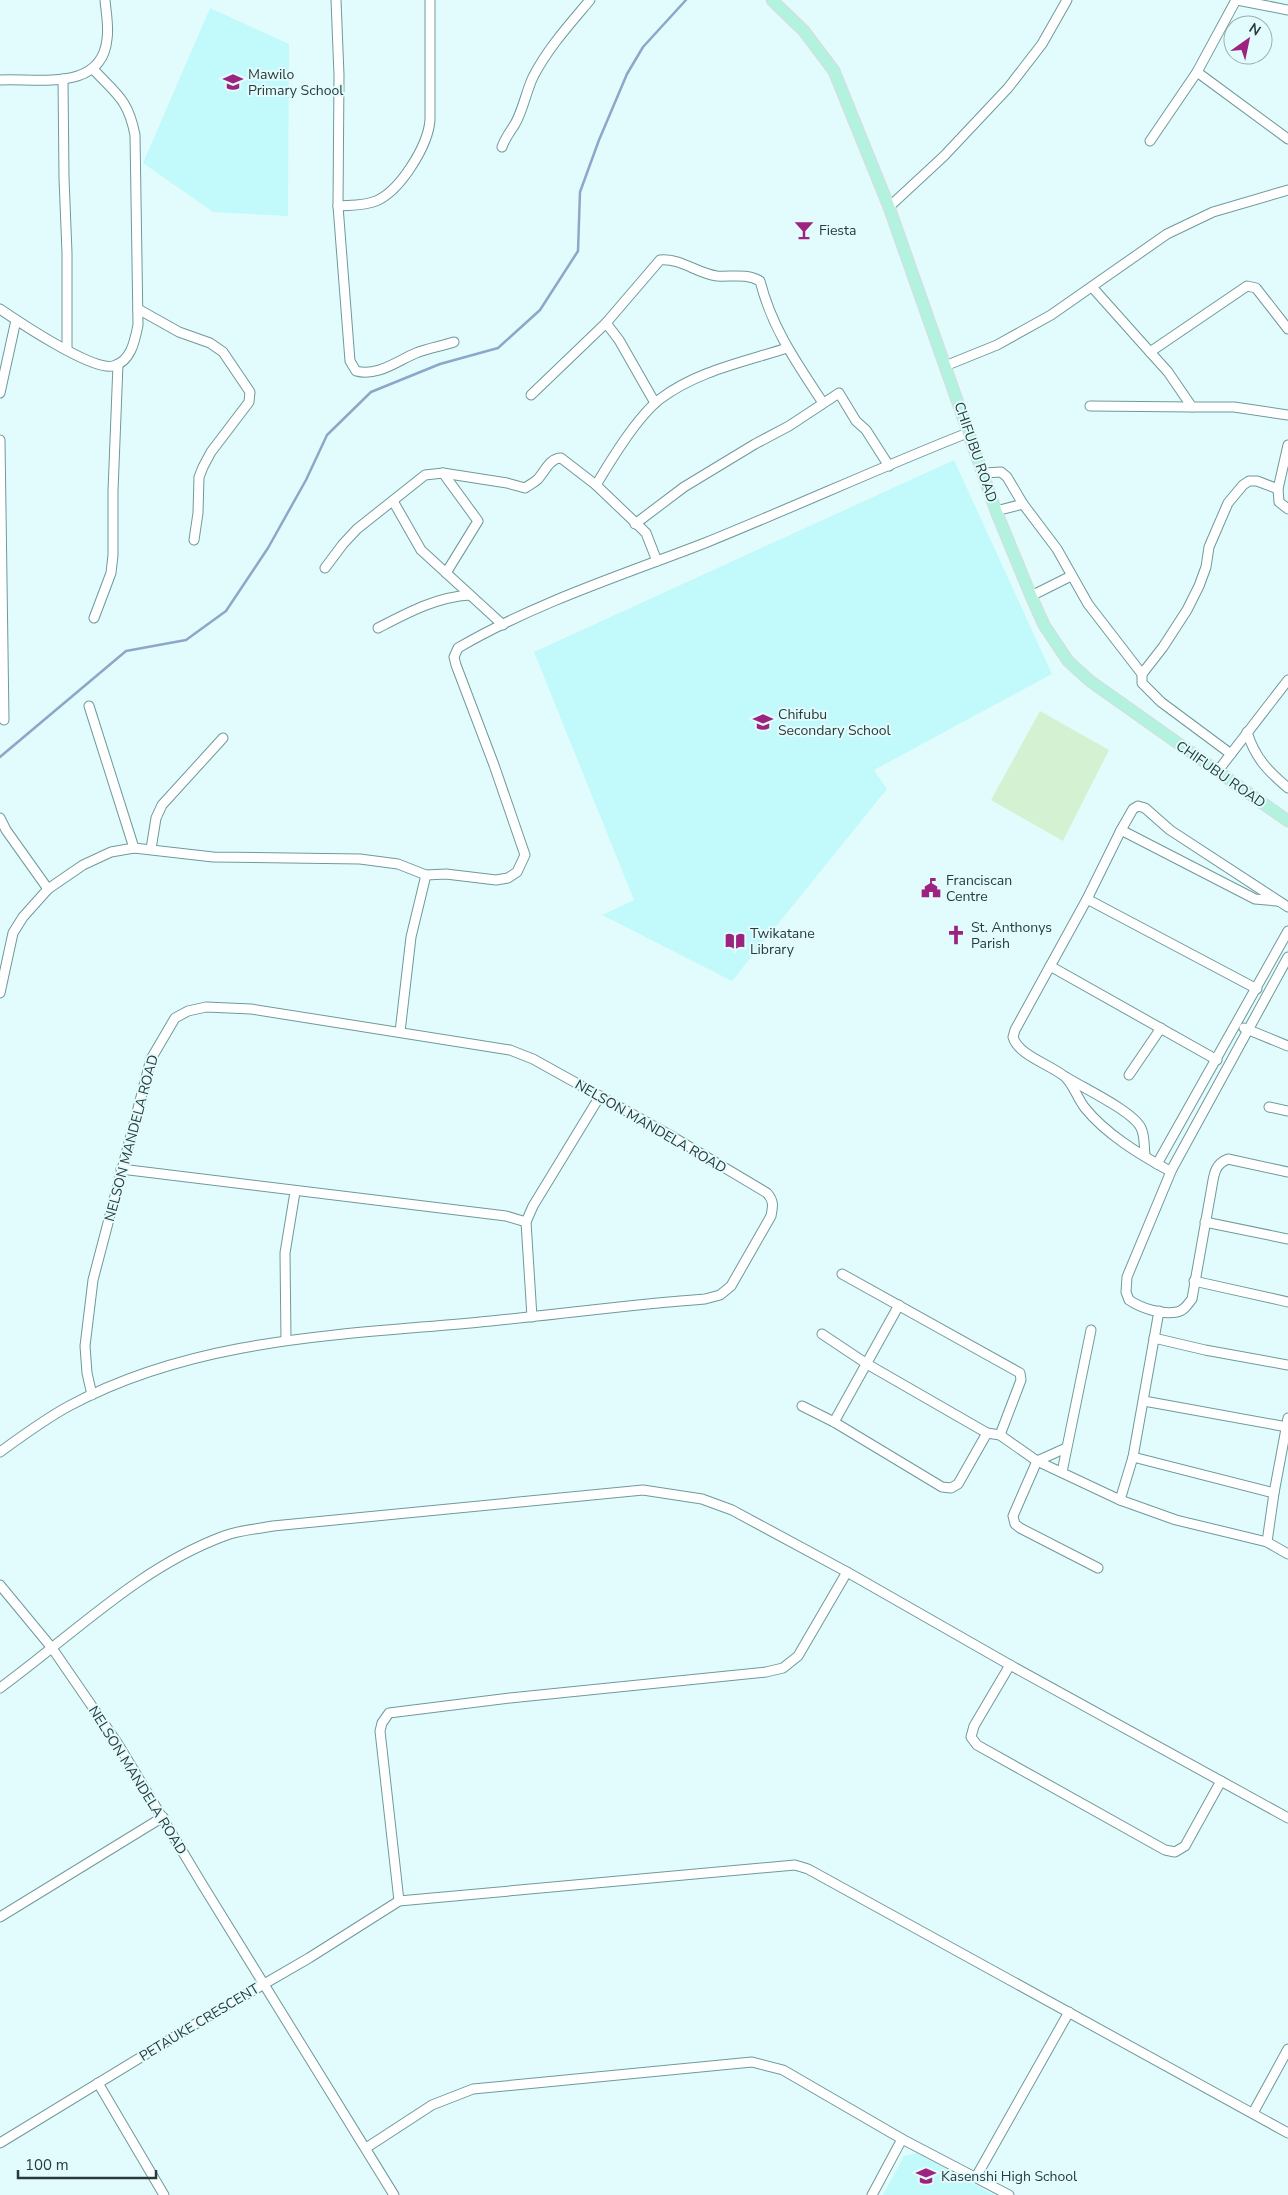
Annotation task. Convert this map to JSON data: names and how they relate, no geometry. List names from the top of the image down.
{
  "streets": {
    "main road": ["CHIFUBU ROAD"],
    "street": ["NELSON MANDELA ROAD", "PETAUKE CRESCENT"]
  },
  "crossings": [
    ["NELSON MANDELA ROAD", "PETAUKE CRESCENT"]
  ],
  "places": {
    "school or university": ["Mawilo Primary School", "Chifubu Secondary School", "Kasenshi High School"],
    "bar": ["Fiesta"],
    "public building": ["Franciscan Centre"],
    "church": ["St. Anthonys Parish"],
    "library": ["Twikatane Library"]
  },
  "scale_bar": "100 m",
  "north": "top right"
}
